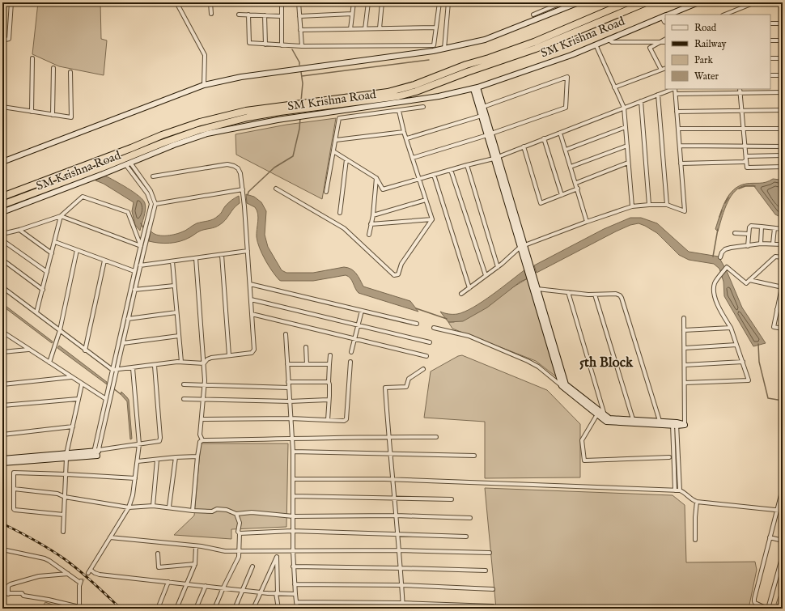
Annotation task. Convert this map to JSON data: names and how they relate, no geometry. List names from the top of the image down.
{
  "streets": {
    "highway": ["SM Krishna Road"]
  },
  "districts": ["5th Block"],
  "legend": [
    "Road",
    "Railway",
    "Park",
    "Water"
  ]
}
